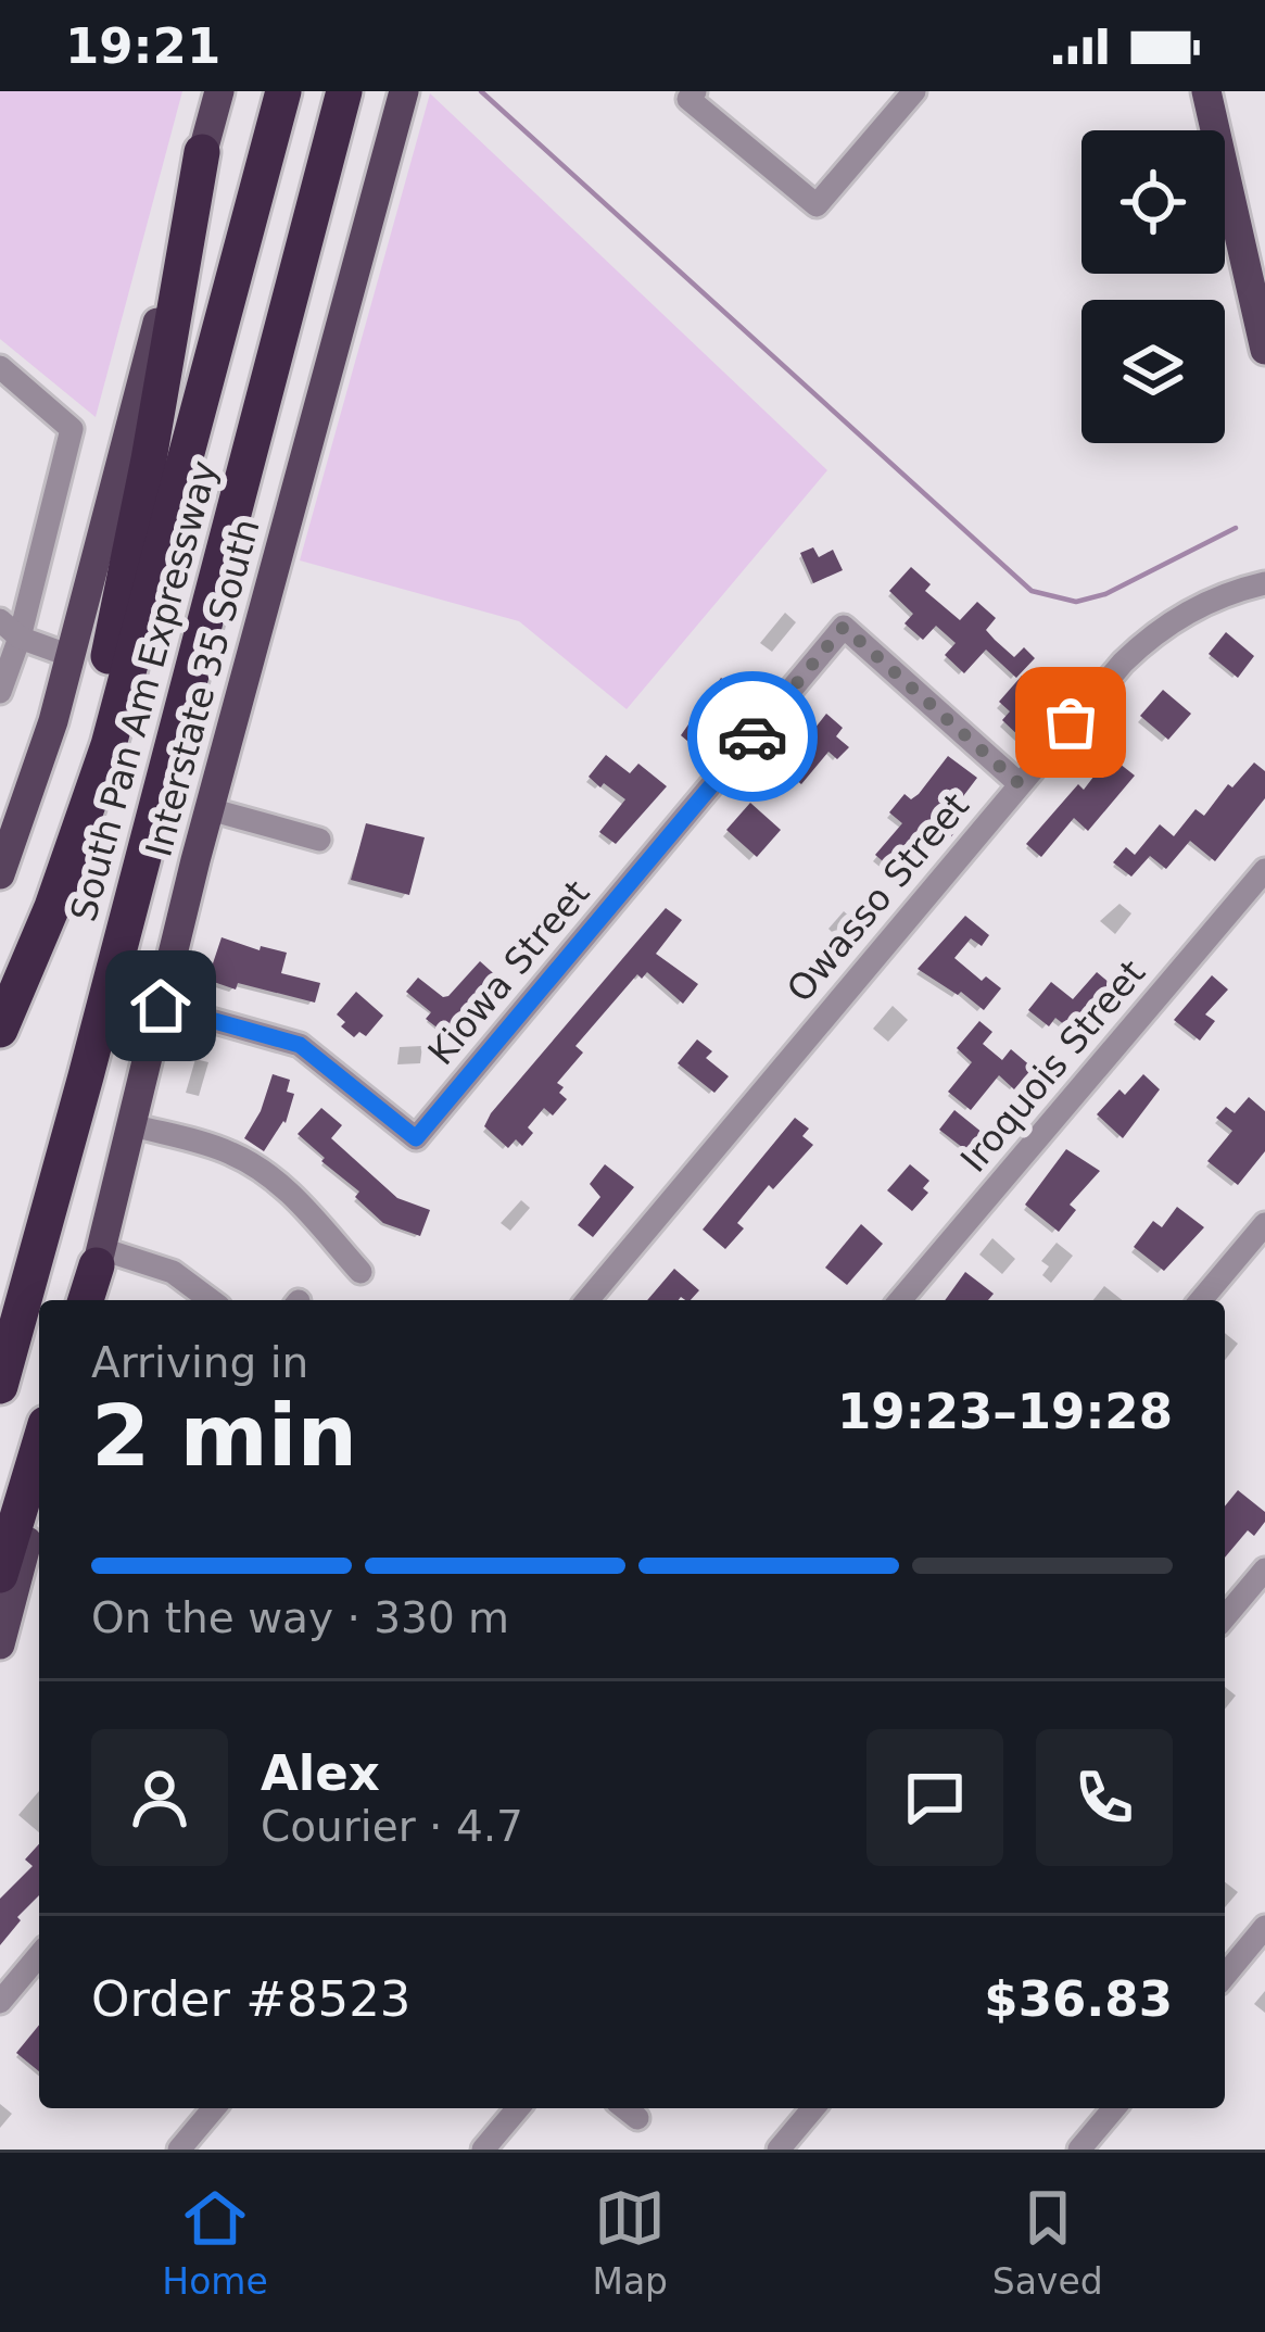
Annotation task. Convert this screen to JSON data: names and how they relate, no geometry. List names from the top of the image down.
{
  "streets": {
    "highway": ["South Pan Am Expressway"],
    "main road": ["Interstate 35 South"],
    "street": ["Owasso Street", "Kiowa Street", "Iroquois Street"]
  },
  "crossings": [
    ["Interstate 35 South", "Kiowa Street"],
    ["Owasso Street", "Kiowa Street"]
  ],
  "page": {
    "status": "19:21",
    "heading": ["2 min", "Arriving in", "19:23–19:28"],
    "panel": [
      "Alex",
      "Courier · 4.7",
      "Order #8523",
      "$36.83"
    ],
    "bar": "On the way · 330 m",
    "tabs": ["Home", "Map", "Saved"]
  }
}
